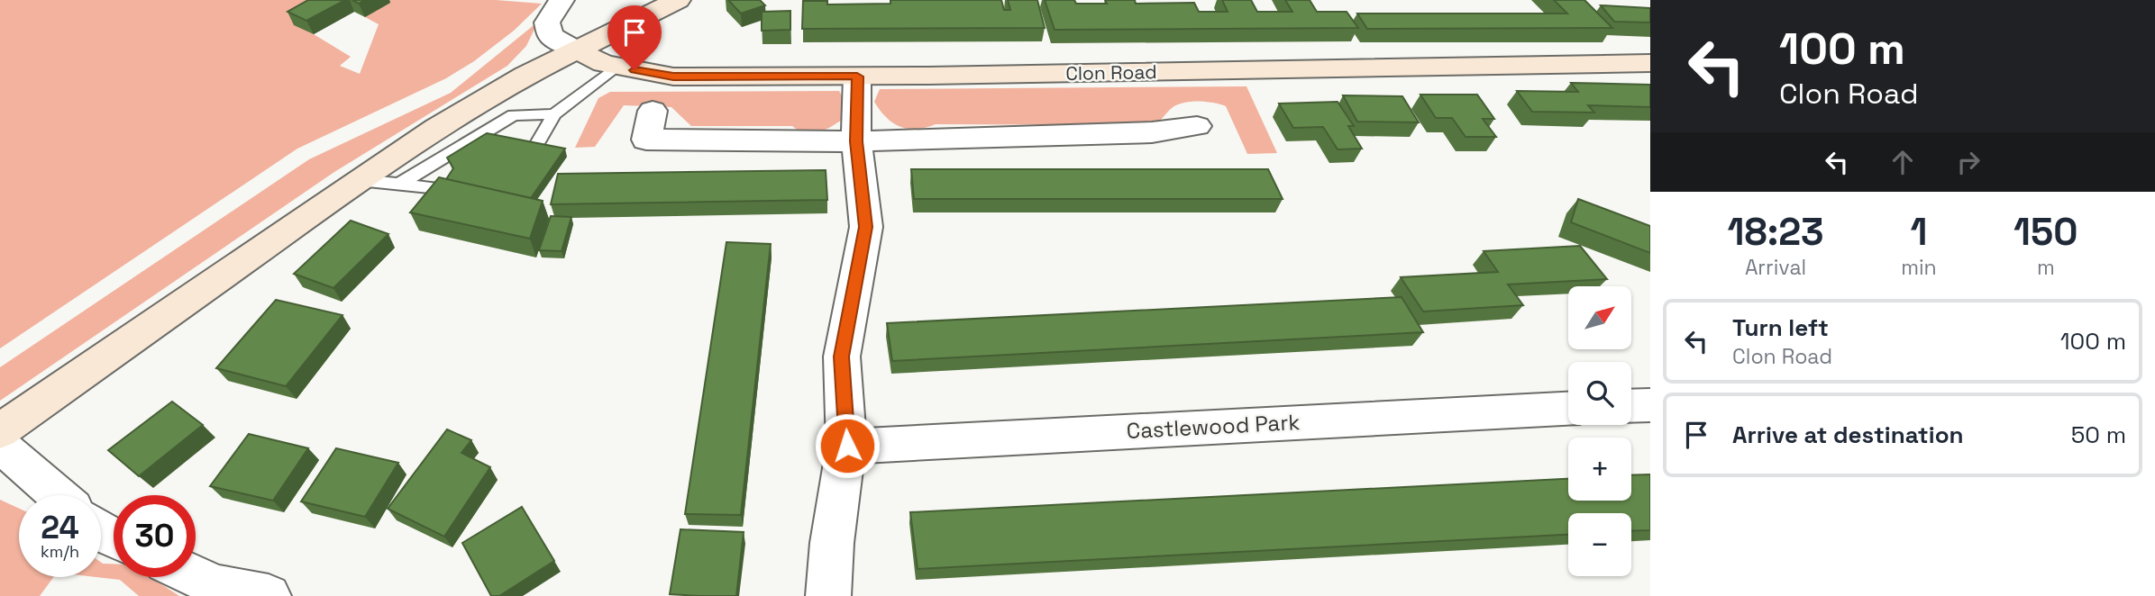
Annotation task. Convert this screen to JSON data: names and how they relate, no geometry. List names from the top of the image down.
{
  "streets": {
    "main road": ["Clon Road"],
    "street": ["Castlewood Park"]
  },
  "north": "top right",
  "page": {
    "turn": ["100 m", "Clon Road"],
    "eta": [
      "18:23",
      "Arrival",
      "1",
      "min",
      "150",
      "m"
    ],
    "map_buttons": ["+", "−"],
    "list": [
      {
        "name": "Turn left",
        "note": "Clon Road",
        "value": "100 m"
      },
      {
        "name": "Arrive at destination",
        "value": "50 m"
      }
    ],
    "speed": "24 km/h",
    "limit": "30"
  }
}
